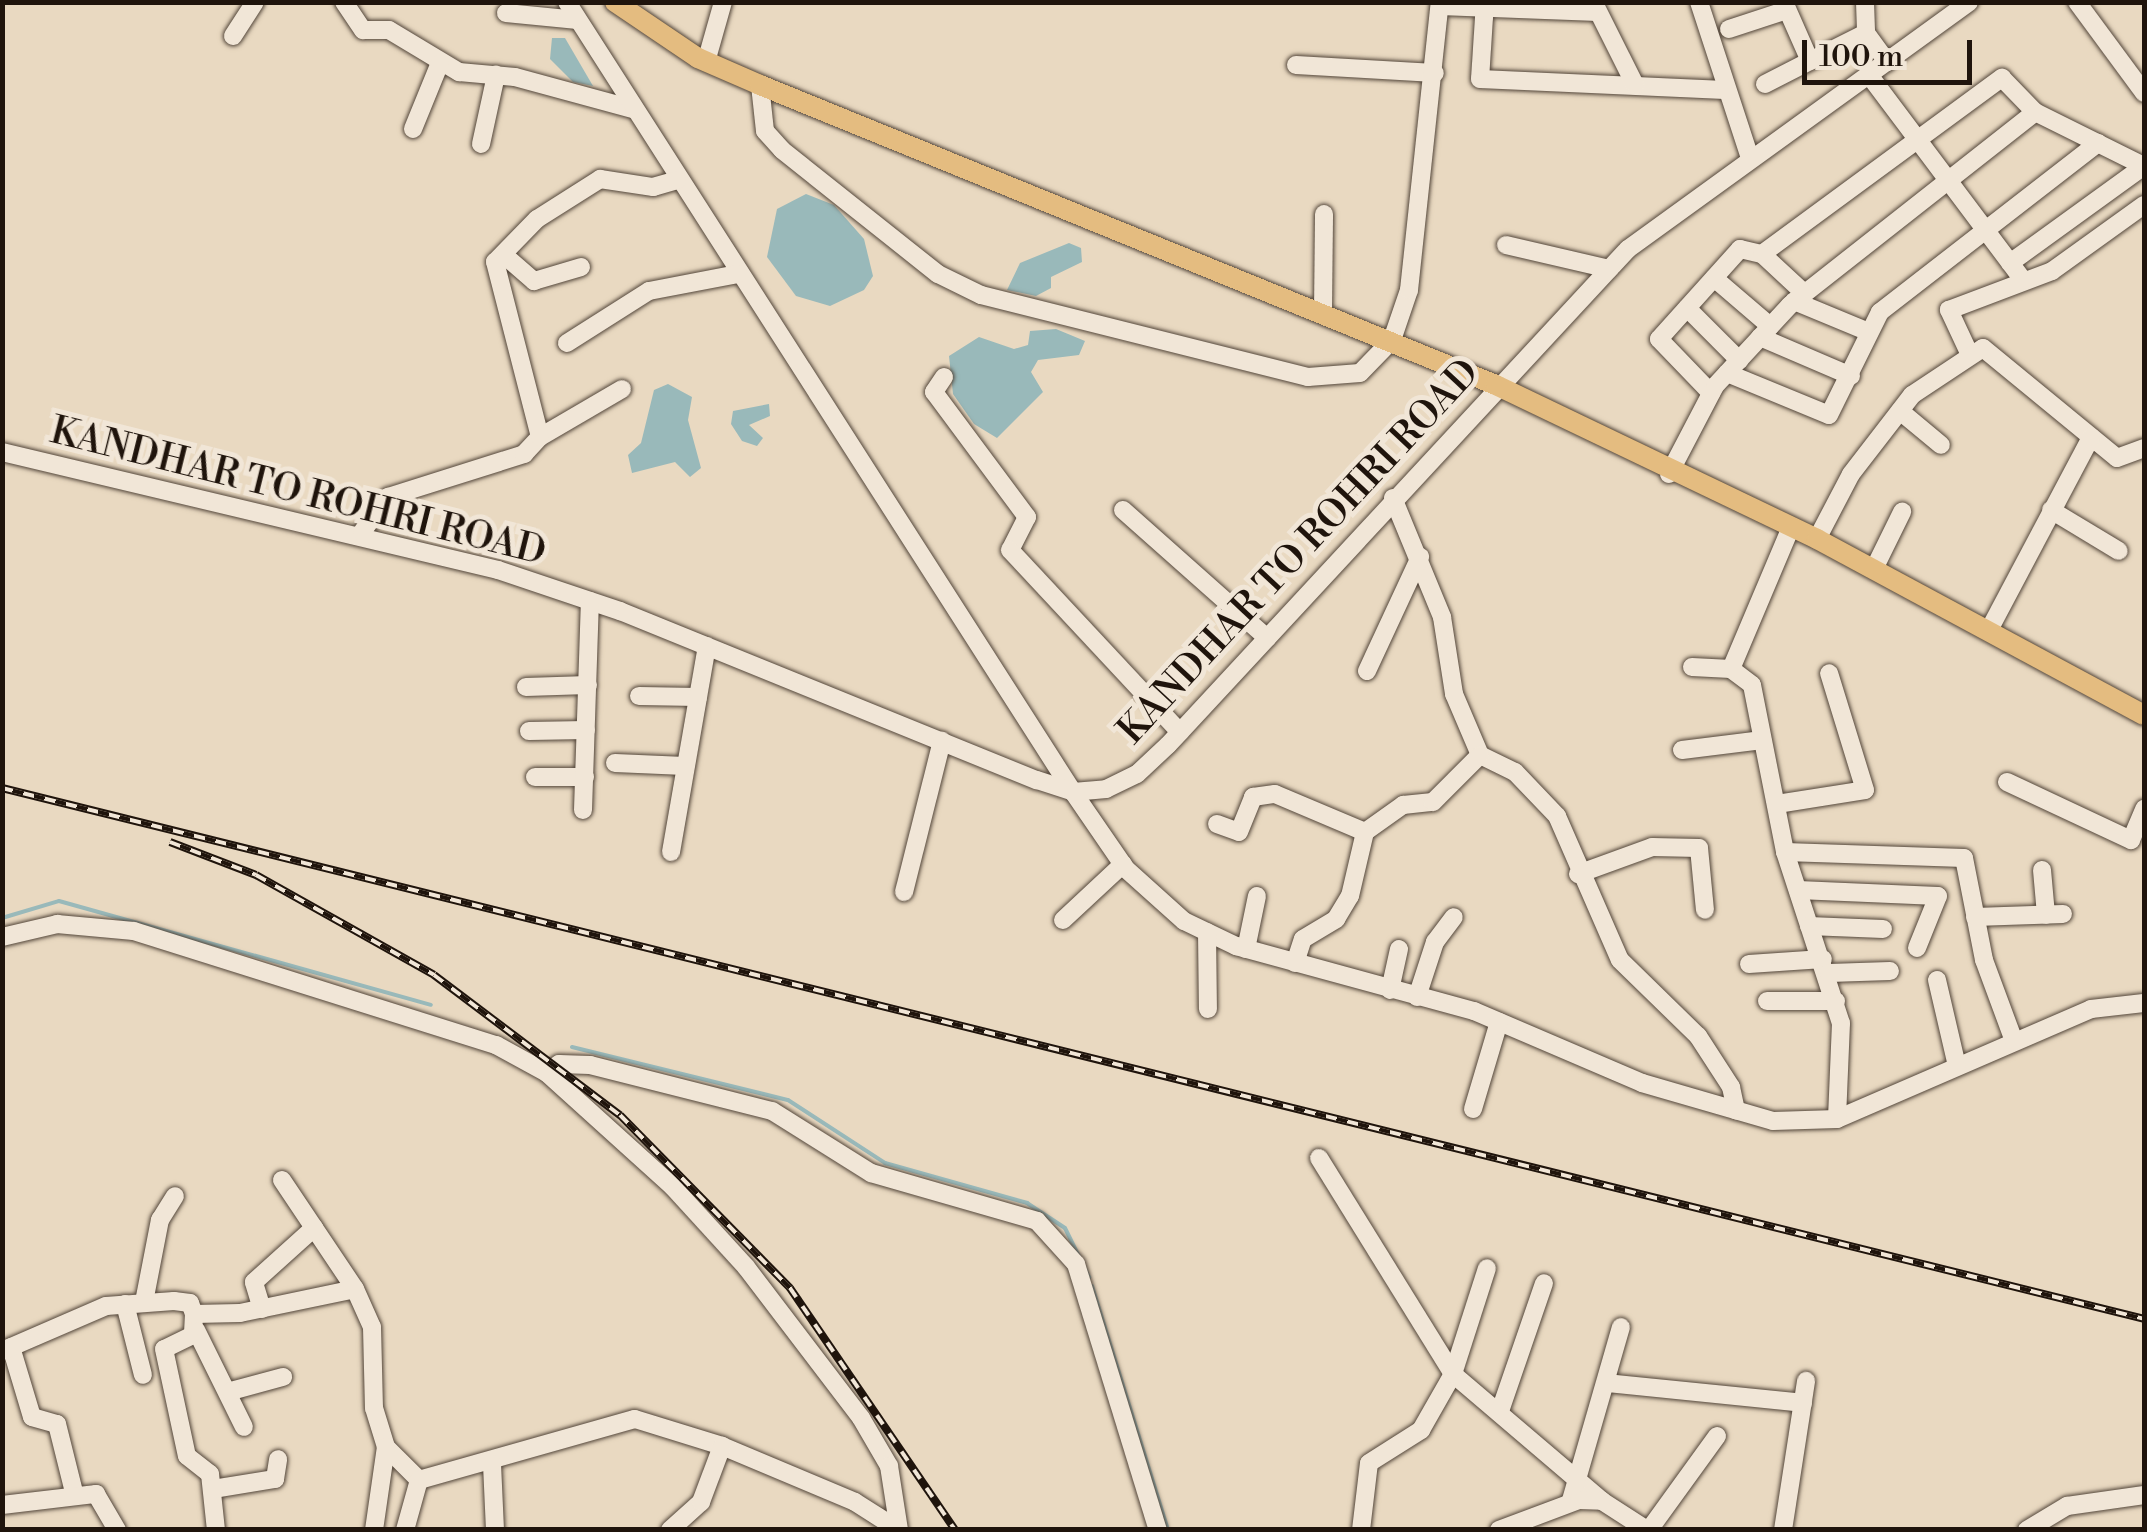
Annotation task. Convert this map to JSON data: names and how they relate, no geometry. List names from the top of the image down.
{
  "streets": {
    "street": ["KANDHAR TO ROHRI ROAD"]
  },
  "scale_bar": "100 m"
}
